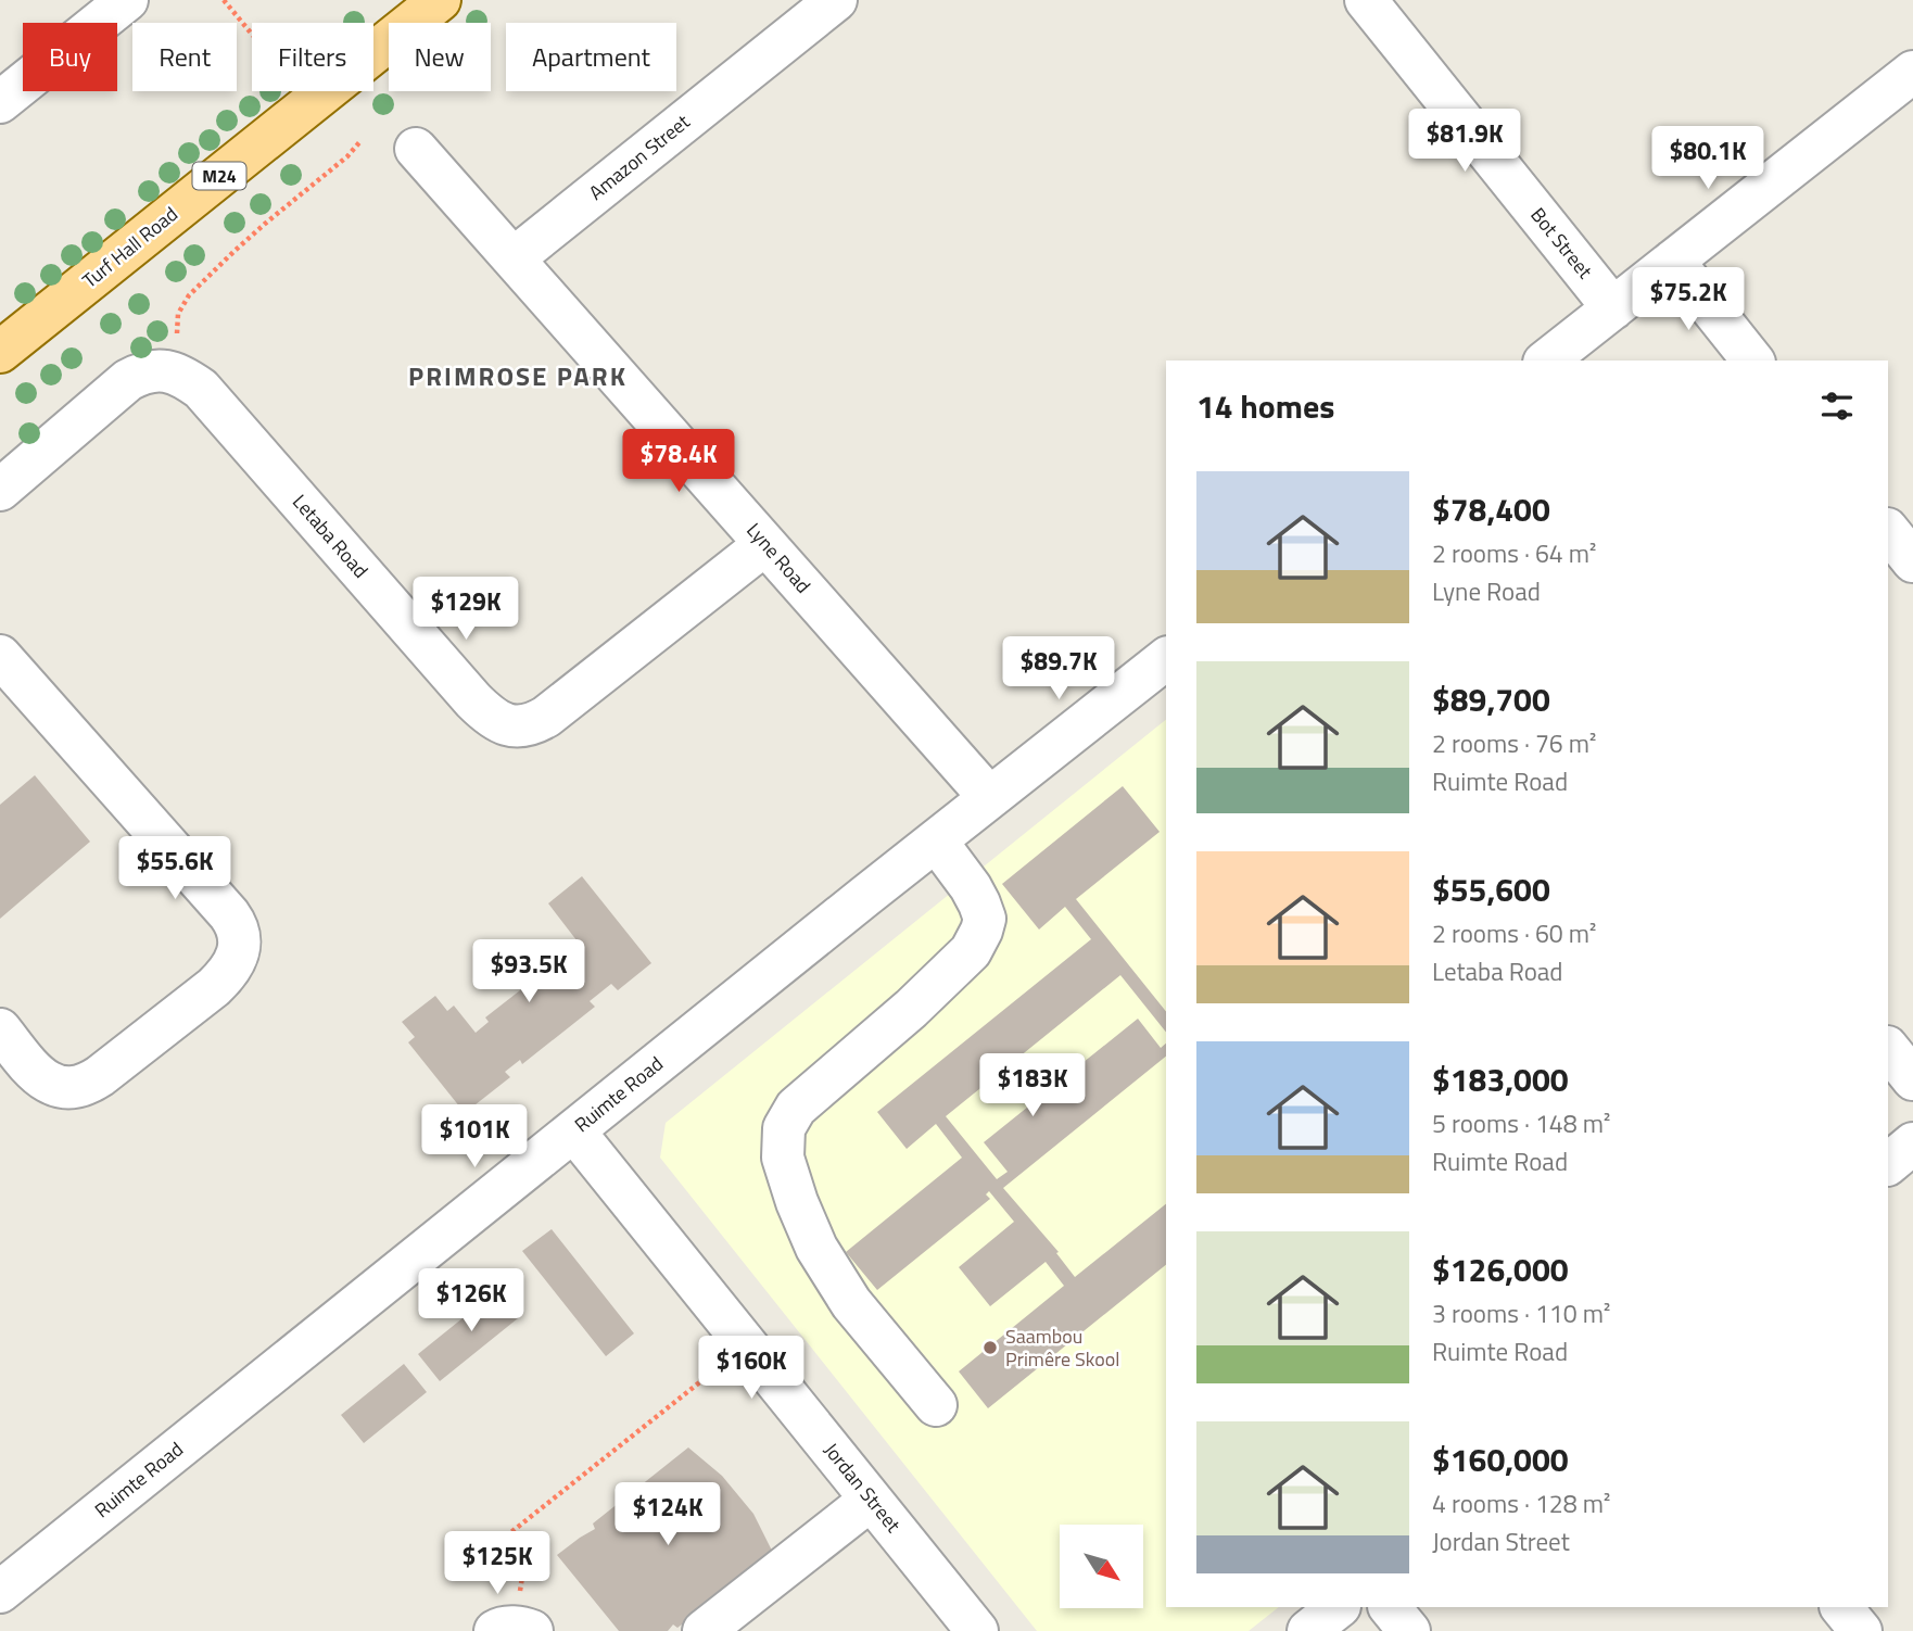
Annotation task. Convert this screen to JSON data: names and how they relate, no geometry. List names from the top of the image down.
{
  "streets": {
    "main road": ["M24", "Turf Hall Road"],
    "street": [
      "Amazon Street",
      "Bot Street",
      "Letaba Road",
      "Lyne Road",
      "Ruimte Road",
      "Jordan Street"
    ]
  },
  "crossings": [
    ["Amazon Street", "Lyne Road"],
    ["Letaba Road", "Lyne Road"],
    ["Lyne Road", "Ruimte Road"],
    ["Ruimte Road", "Jordan Street"]
  ],
  "districts": ["PRIMROSE PARK"],
  "places": ["Saambou Primêre Skool"],
  "north": "bottom right",
  "page": {
    "chip": [
      "Buy",
      "Rent",
      "Filters",
      "New",
      "Apartment"
    ],
    "price": [
      "$81.9K",
      "$80.1K",
      "$75.2K",
      "$78.4K",
      "$129K",
      "$89.7K",
      "$55.6K",
      "$93.5K",
      "$183K",
      "$101K",
      "$126K",
      "$160K",
      "$124K",
      "$125K"
    ],
    "heading": "14 homes",
    "list": [
      {
        "name": "$78,400",
        "note": "2 rooms · 64 m² · Lyne Road"
      },
      {
        "name": "$89,700",
        "note": "2 rooms · 76 m² · Ruimte Road"
      },
      {
        "name": "$55,600",
        "note": "2 rooms · 60 m² · Letaba Road"
      },
      {
        "name": "$183,000",
        "note": "5 rooms · 148 m² · Ruimte Road"
      },
      {
        "name": "$126,000",
        "note": "3 rooms · 110 m² · Ruimte Road"
      },
      {
        "name": "$160,000",
        "note": "4 rooms · 128 m² · Jordan Street"
      }
    ]
  }
}
